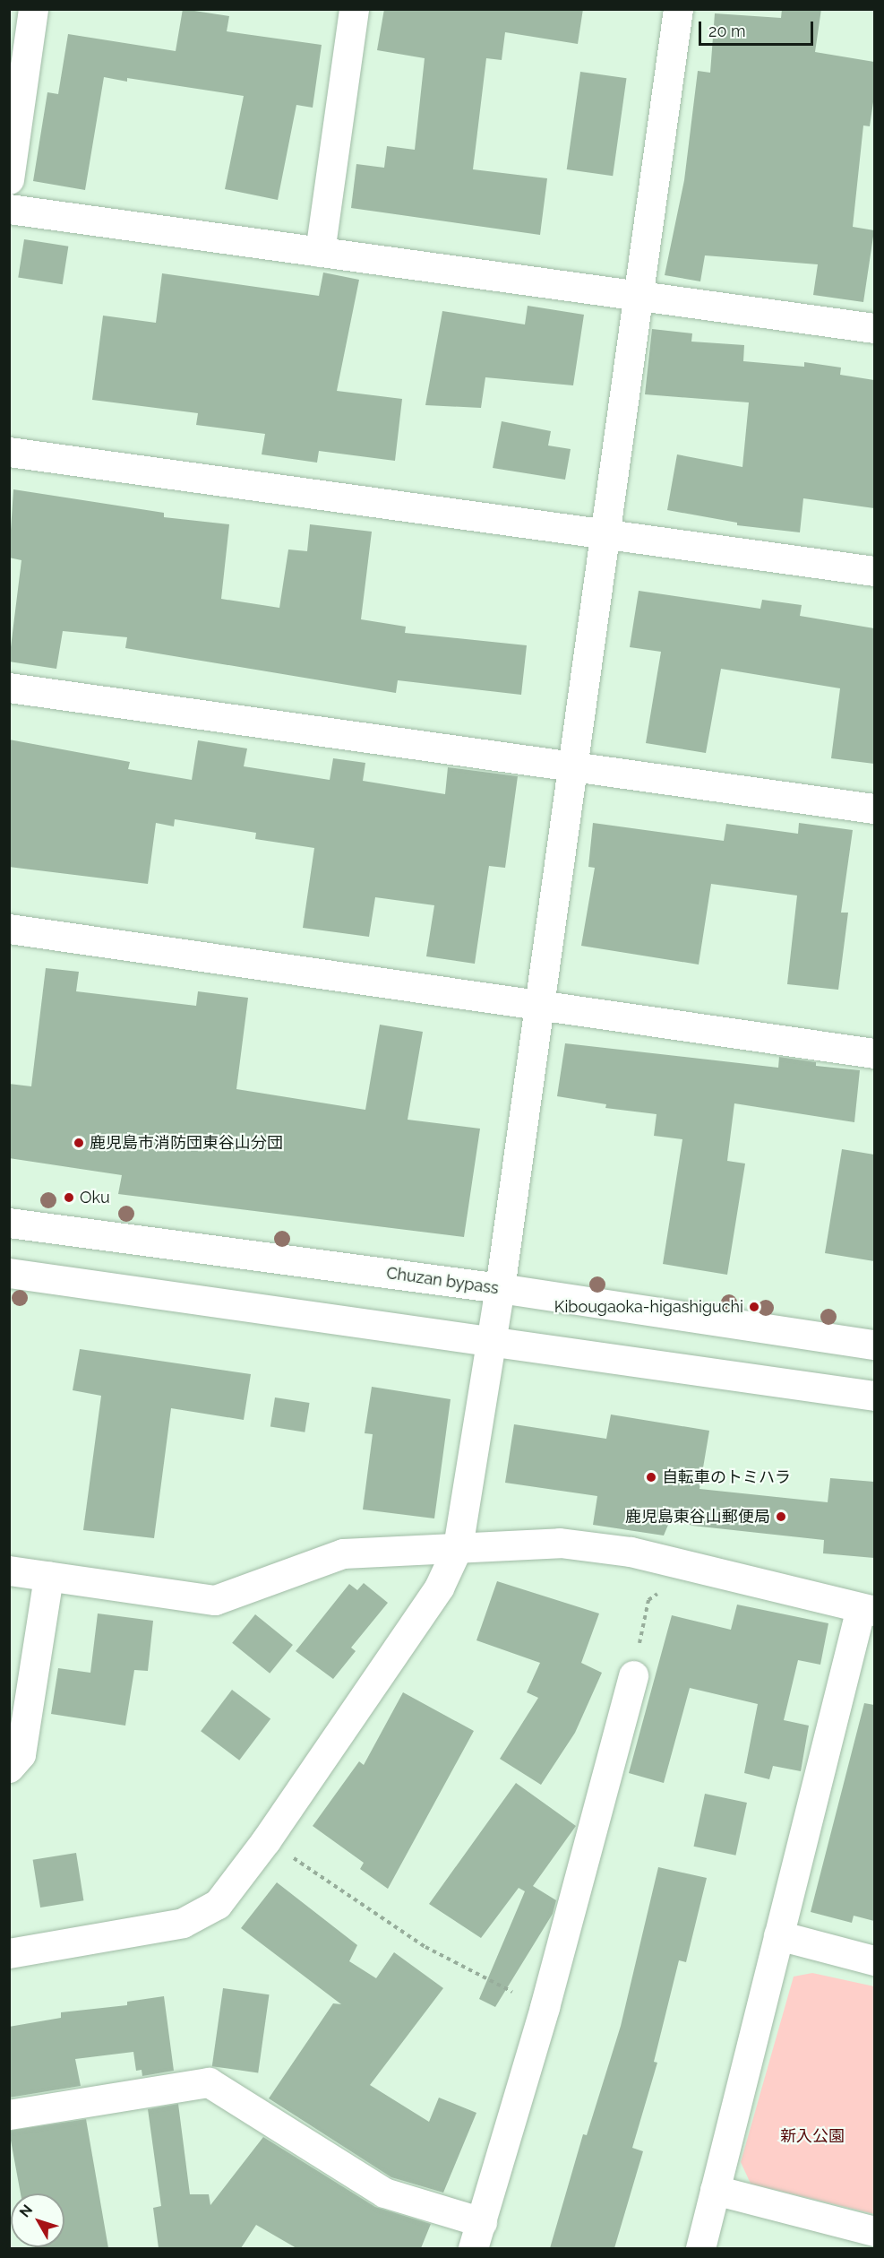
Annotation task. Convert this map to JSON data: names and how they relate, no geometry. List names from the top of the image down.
{
  "streets": {
    "street": ["Chuzan bypass"]
  },
  "parks": ["新入公園"],
  "places": [
    "鹿児島市消防団東谷山分団",
    "Oku",
    "Kibougaoka-higashiguchi",
    "自転車のトミハラ",
    "鹿児島東谷山郵便局"
  ],
  "scale_bar": "20 m",
  "north": "top left"
}
